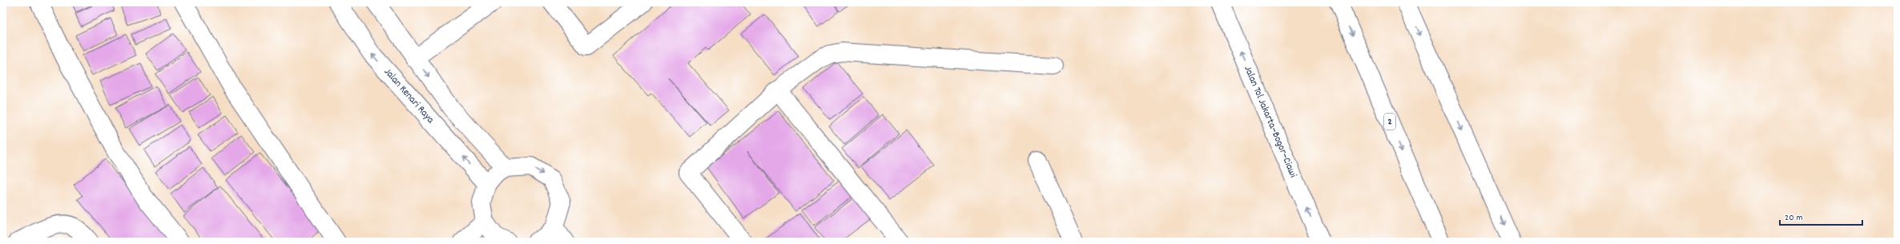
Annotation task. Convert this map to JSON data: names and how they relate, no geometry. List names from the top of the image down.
{
  "streets": {
    "main road": ["Jalan Kenari Raya", "Jalan Tol Jakarta–Bogor–Ciawi", "2"]
  },
  "scale_bar": "20 m"
}
